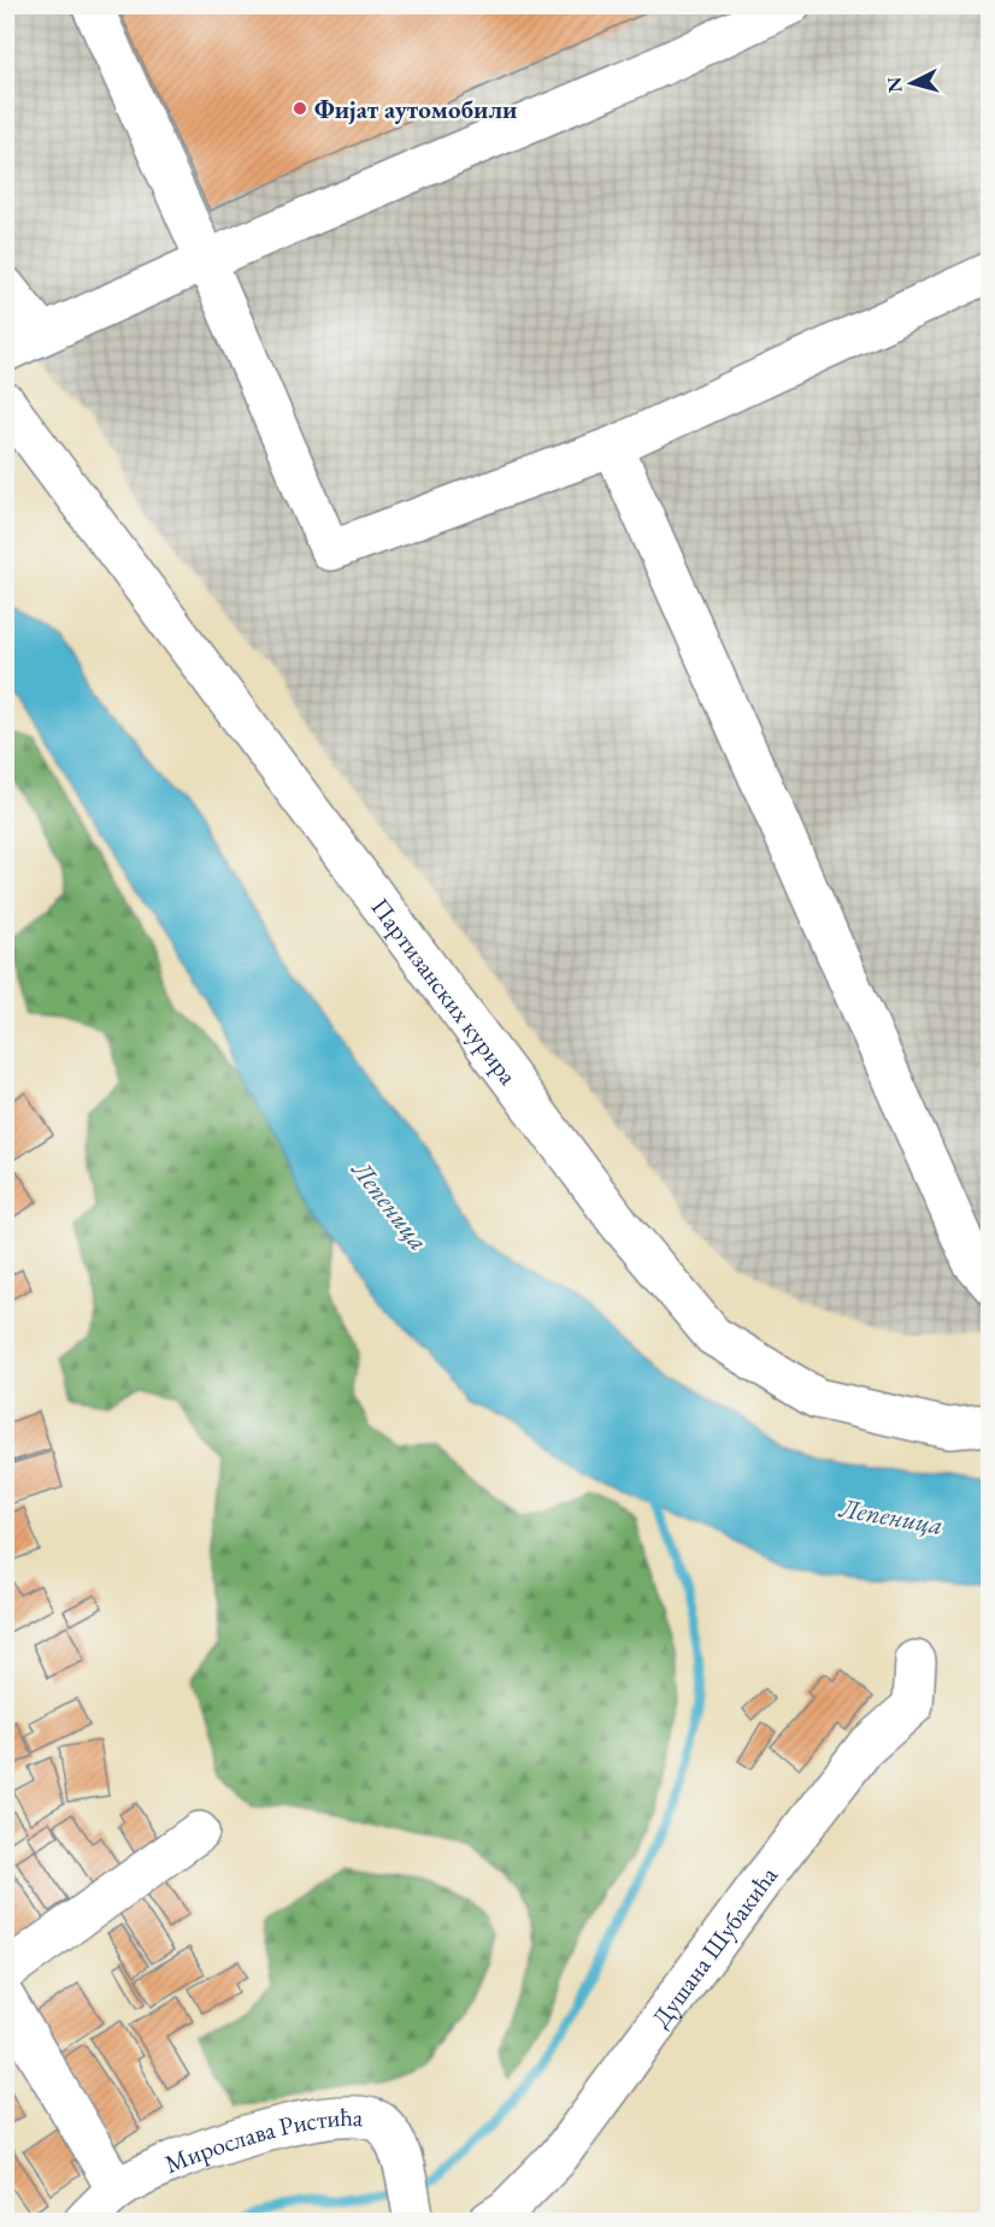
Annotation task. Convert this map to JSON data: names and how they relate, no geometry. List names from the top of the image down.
{
  "streets": {
    "street": ["Партизанских курира", "Душана Шубакића", "Мирослава Ристића"]
  },
  "water": ["Лепеница"],
  "places": ["Фијат аутомобили"],
  "north": "left"
}
